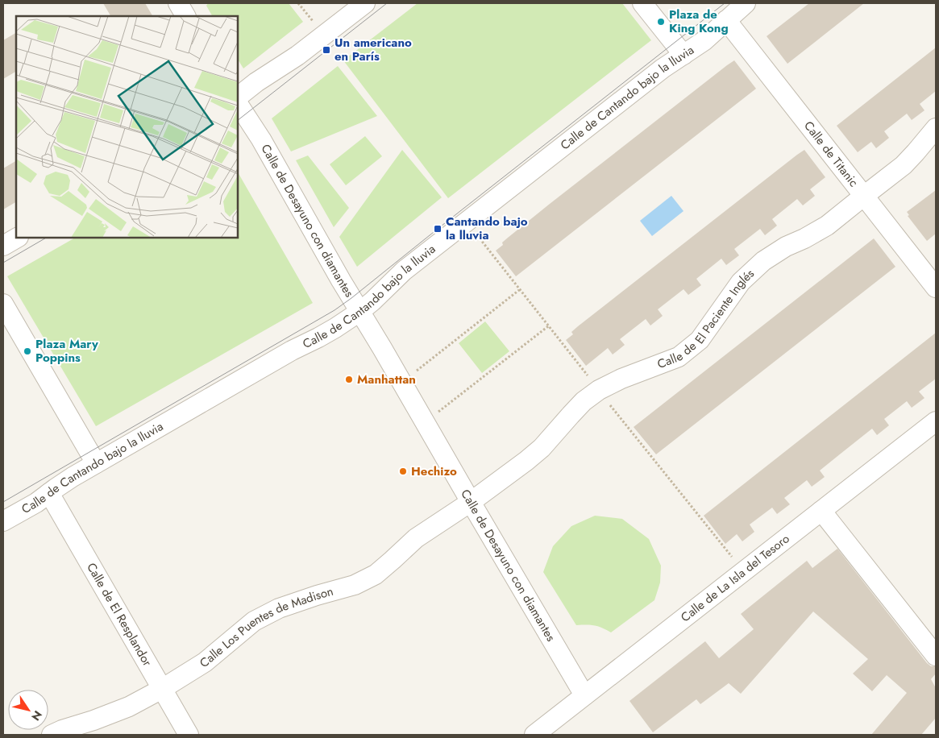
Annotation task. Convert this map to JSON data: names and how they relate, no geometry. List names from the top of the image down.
{
  "streets": {
    "street": [
      "Calle de Cantando bajo la lluvia",
      "Calle de Titanic",
      "Calle de Desayuno con diamantes",
      "Calle de El Paciente Inglés",
      "Calle de La Isla del Tesoro",
      "Calle de El Resplandor",
      "Calle Los Puentes de Madison"
    ]
  },
  "crossings": [
    ["Calle de Cantando bajo la lluvia", "Calle de Titanic"],
    ["Calle de Cantando bajo la lluvia", "Calle de Desayuno con diamantes"],
    ["Calle de Cantando bajo la lluvia", "Calle de El Resplandor"],
    ["Calle de Titanic", "Calle de El Paciente Inglés"],
    ["Calle de Desayuno con diamantes", "Calle de El Paciente Inglés"],
    ["Calle de Desayuno con diamantes", "Calle de La Isla del Tesoro"],
    ["Calle de Desayuno con diamantes", "Calle Los Puentes de Madison"],
    ["Calle de El Paciente Inglés", "Calle Los Puentes de Madison"],
    ["Calle de El Resplandor", "Calle Los Puentes de Madison"]
  ],
  "places": {
    "other": [
      "Plaza de King Kong",
      "Plaza Mary Poppins",
      "Manhattan",
      "Hechizo"
    ],
    "transit": ["Un americano en París", "Cantando bajo la lluvia"]
  },
  "north": "bottom right"
}
